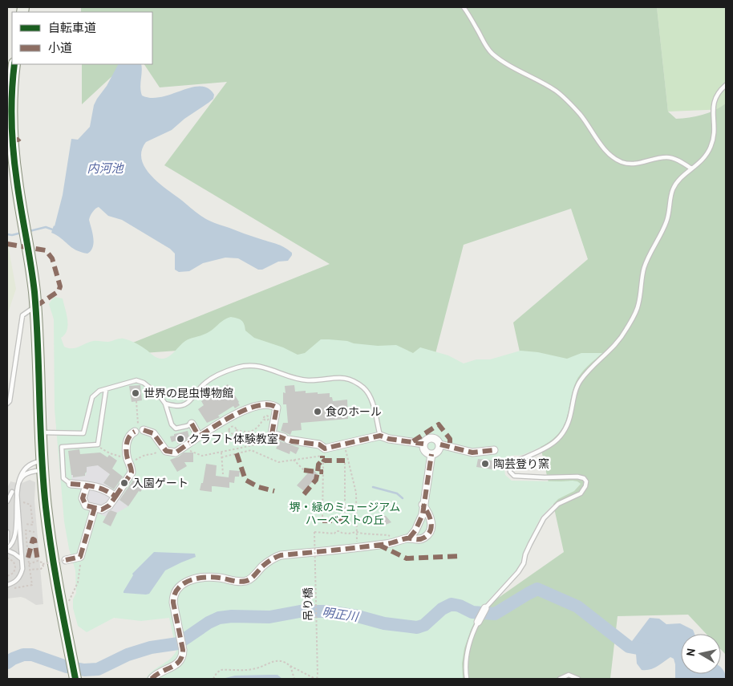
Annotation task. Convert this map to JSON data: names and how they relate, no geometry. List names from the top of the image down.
{
  "streets": {
    "path": ["吊り橋"]
  },
  "water": ["内河池", "明正川"],
  "parks": ["堺・緑のミュージアム ハーベストの丘"],
  "places": [
    "世界の昆虫博物館",
    "食のホール",
    "クラフト体験教室",
    "陶芸登り窯",
    "入園ゲート"
  ],
  "legend": ["自転車道", "小道"],
  "north": "left"
}
